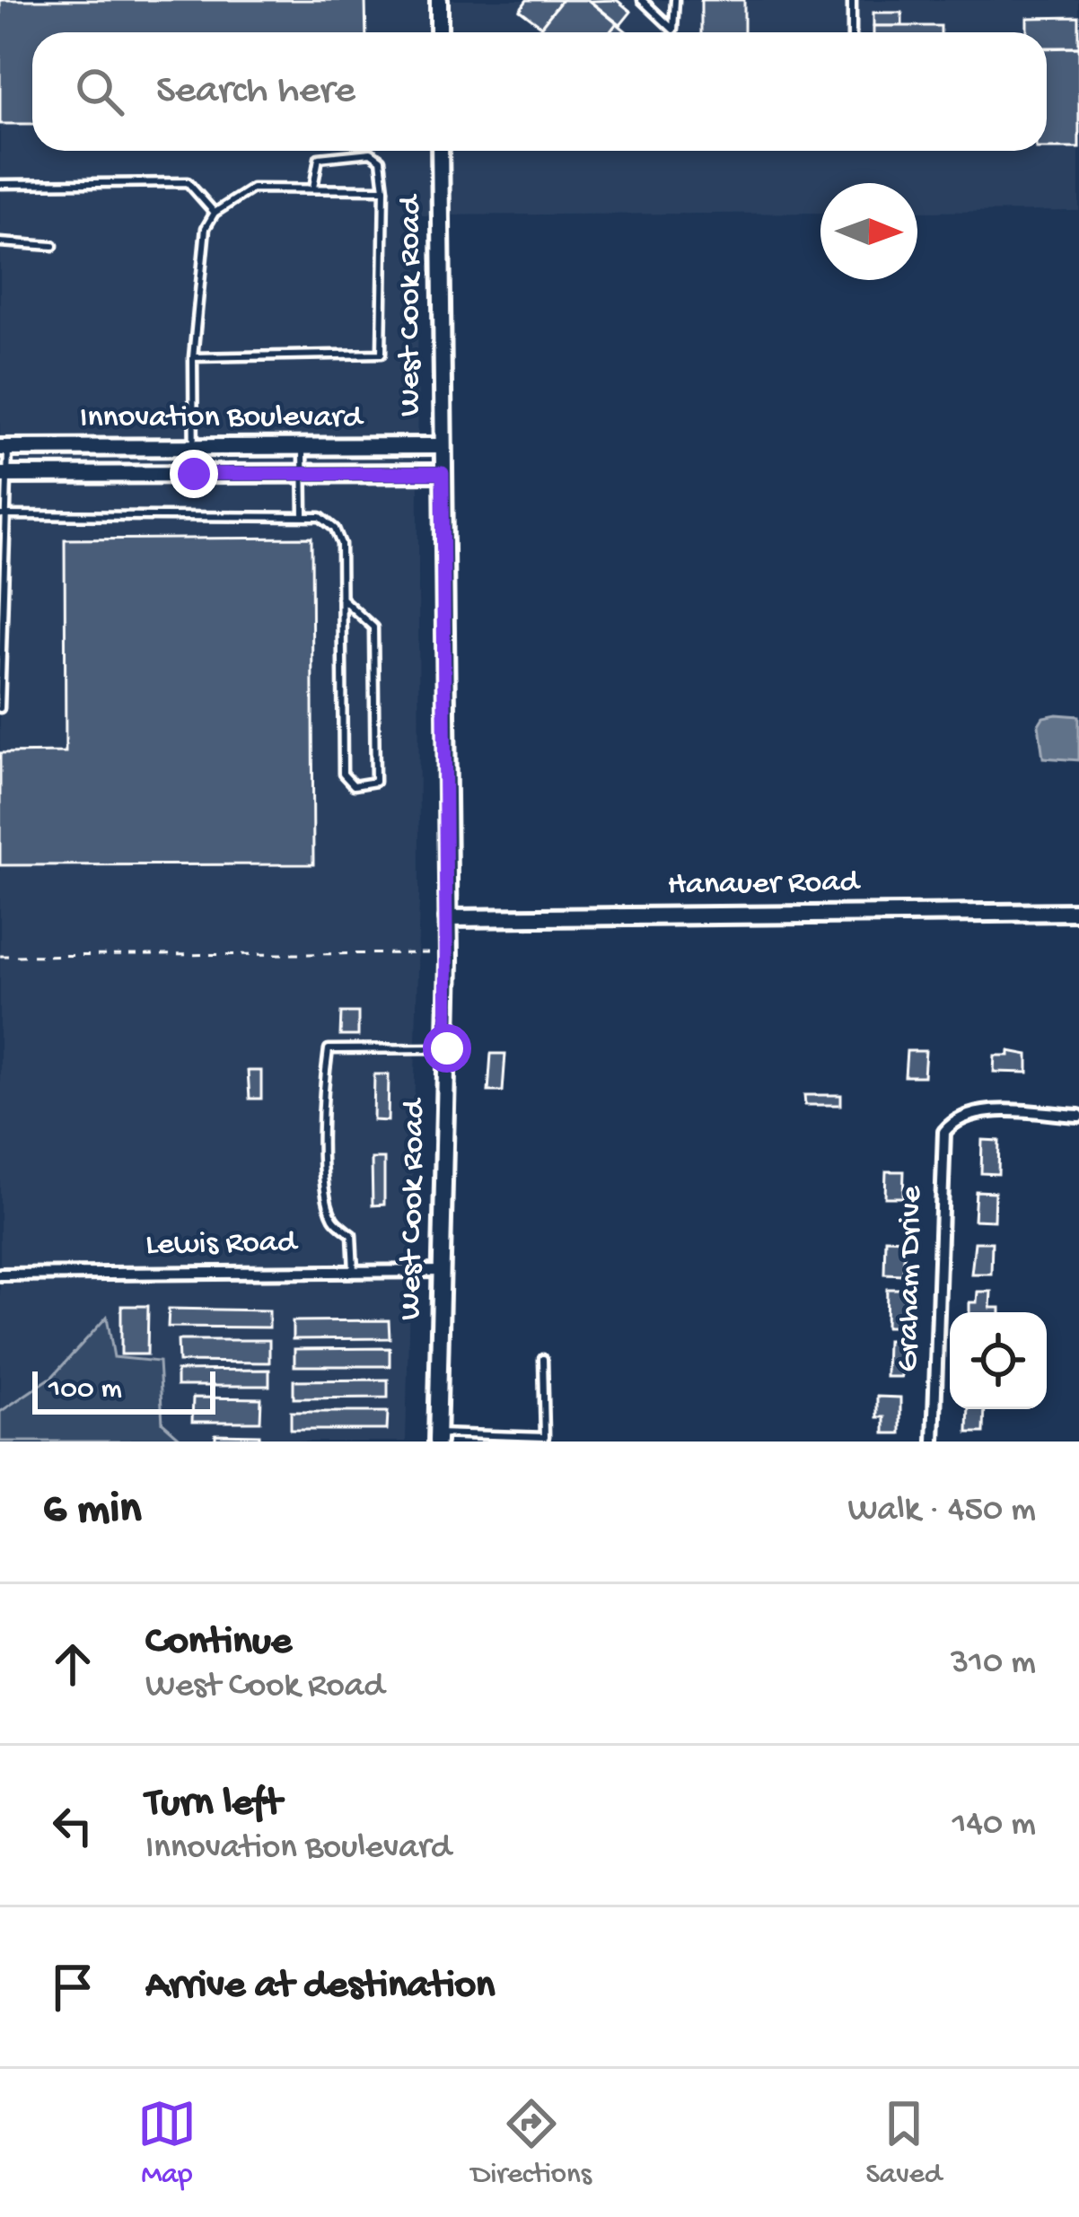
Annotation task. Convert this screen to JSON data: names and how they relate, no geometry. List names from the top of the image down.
{
  "streets": {
    "street": [
      "West Cook Road",
      "Innovation Boulevard",
      "Hanauer Road",
      "Lewis Road",
      "Graham Drive"
    ]
  },
  "crossings": [
    ["West Cook Road", "Innovation Boulevard"],
    ["West Cook Road", "Hanauer Road"],
    ["West Cook Road", "Lewis Road"]
  ],
  "scale_bar": "100 m",
  "north": "right",
  "page": {
    "search": "Search here",
    "scale": "100 m",
    "heading": ["6 min", "Walk · 450 m"],
    "list": [
      ["Continue", "West Cook Road", "310 m"],
      ["Turn left", "Innovation Boulevard", "140 m"],
      "Arrive at destination"
    ],
    "nav": ["Map", "Directions", "Saved"]
  }
}
